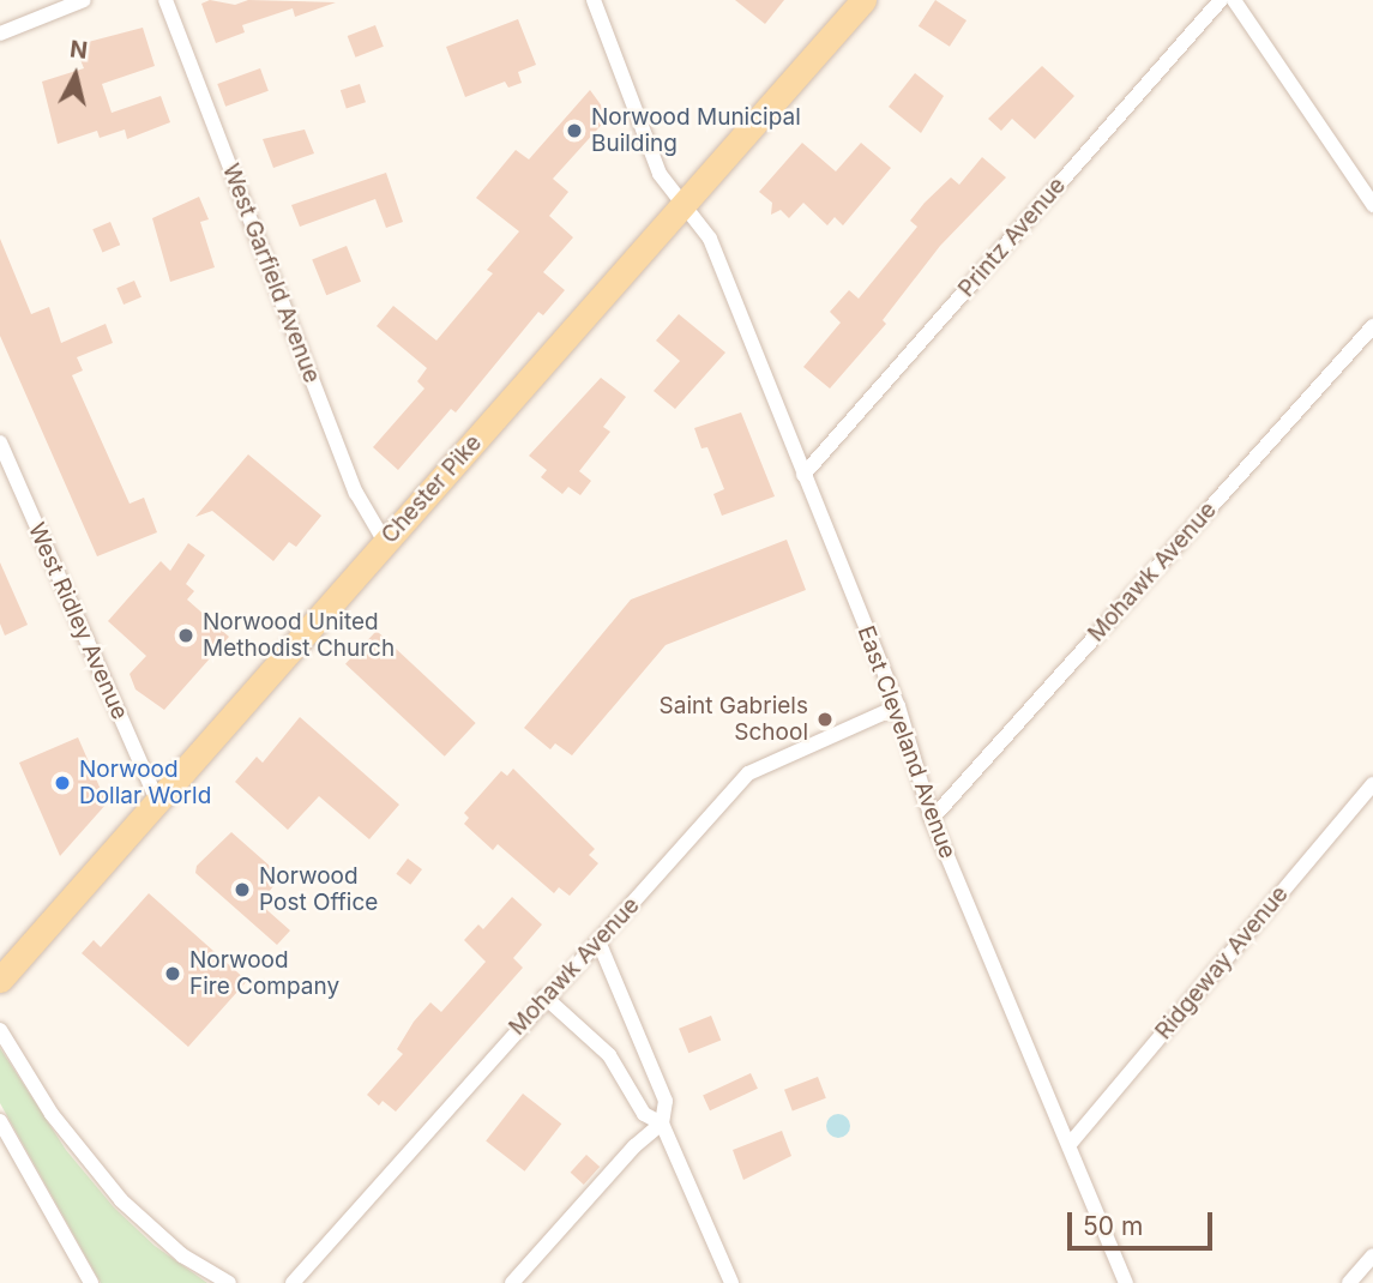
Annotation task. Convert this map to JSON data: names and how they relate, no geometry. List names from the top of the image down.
{
  "streets": {
    "main road": ["Chester Pike"],
    "street": [
      "Printz Avenue",
      "West Garfield Avenue",
      "Mohawk Avenue",
      "West Ridley Avenue",
      "East Cleveland Avenue",
      "Ridgeway Avenue"
    ]
  },
  "crossings": [
    ["Printz Avenue", "East Cleveland Avenue"],
    ["West Garfield Avenue", "Chester Pike"],
    ["Chester Pike", "West Ridley Avenue"],
    ["Chester Pike", "East Cleveland Avenue"],
    ["Mohawk Avenue", "East Cleveland Avenue"],
    ["East Cleveland Avenue", "Ridgeway Avenue"]
  ],
  "places": [
    "Norwood Municipal Building",
    "Norwood United Methodist Church",
    "Saint Gabriels School",
    "Norwood Dollar World",
    "Norwood Post Office",
    "Norwood Fire Company"
  ],
  "scale_bar": "50 m",
  "north": "top"
}
